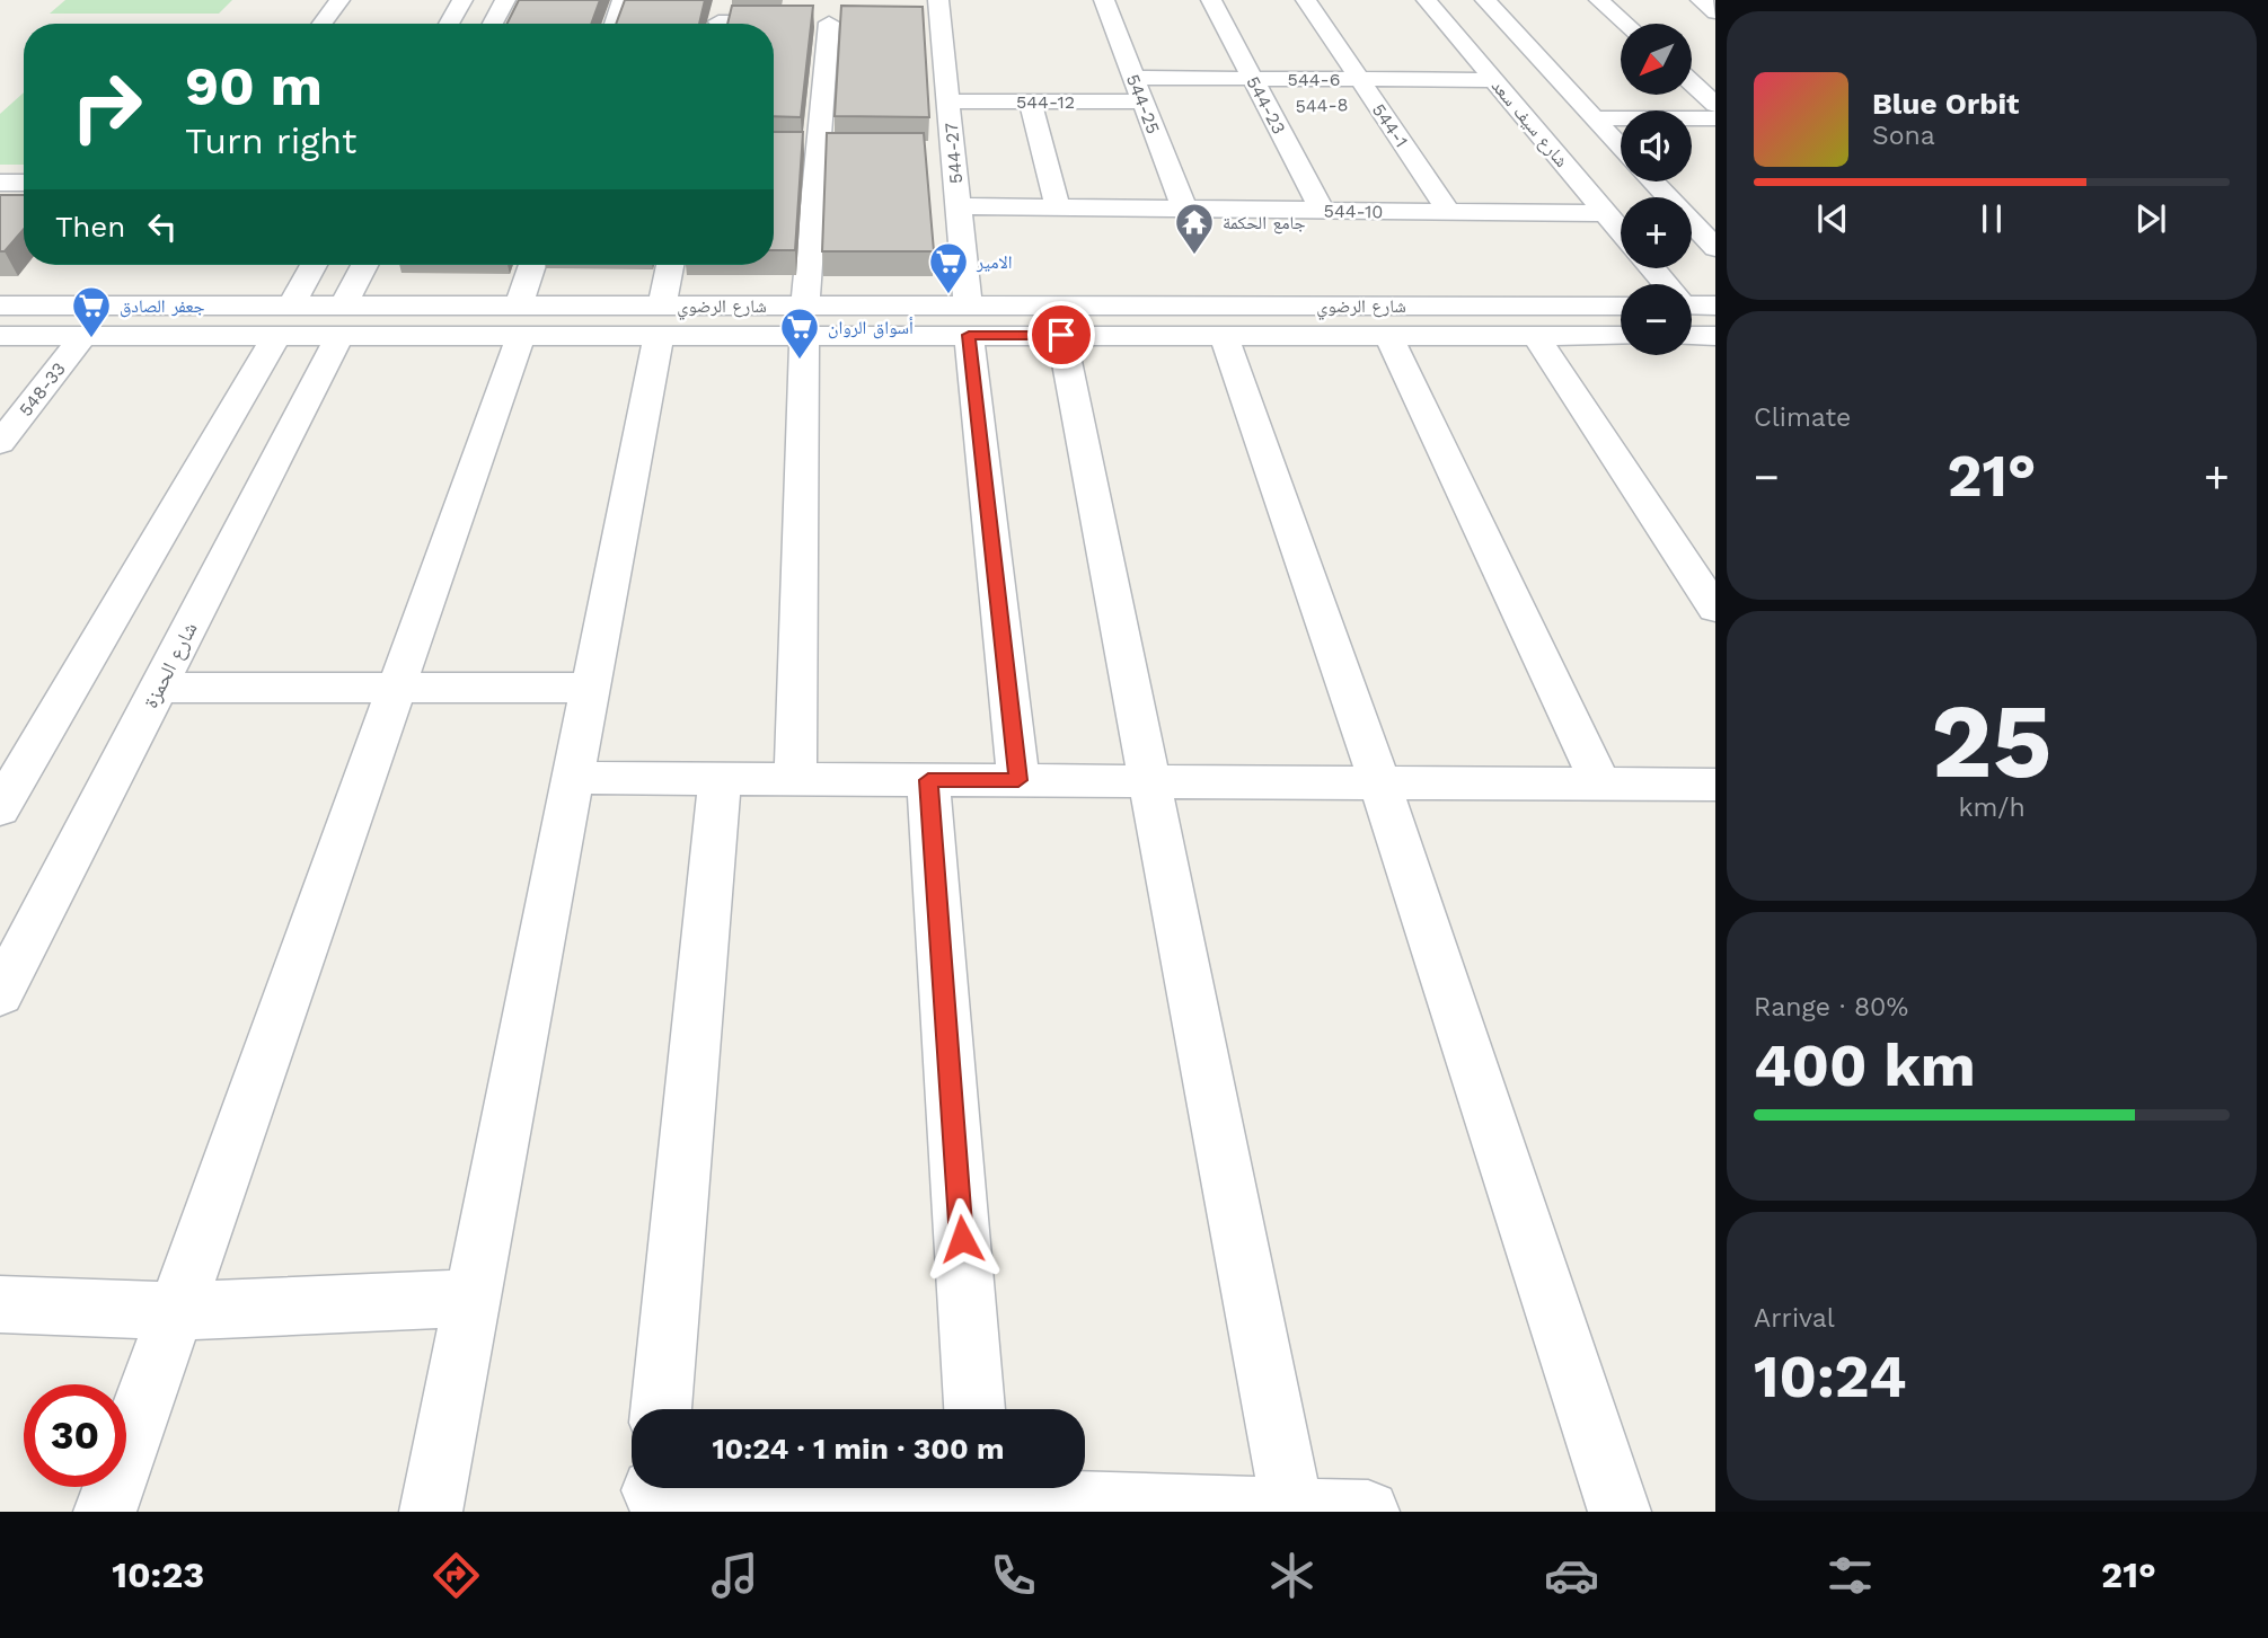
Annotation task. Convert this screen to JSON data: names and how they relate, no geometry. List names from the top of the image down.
{
  "streets": {
    "street": [
      "544-6",
      "544-12",
      "544-25",
      "544-23",
      "544-8",
      "شارع سيف سعد",
      "544-1",
      "544-27",
      "544-10",
      "شارع الرضوي",
      "548-33",
      "شارع الحمزة"
    ]
  },
  "crossings": [
    ["544-6", "544-25"],
    ["544-6", "544-23"],
    ["544-6", "شارع سيف سعد"],
    ["544-6", "544-1"],
    ["544-12", "544-25"],
    ["544-12", "544-27"],
    ["544-25", "544-10"],
    ["544-23", "544-8"],
    ["544-23", "544-10"],
    ["544-8", "544-1"],
    ["شارع سيف سعد", "544-10"],
    ["544-1", "544-10"],
    ["544-27", "544-10"],
    ["544-27", "شارع الرضوي"],
    ["شارع الرضوي", "548-33"],
    ["شارع الرضوي", "شارع الحمزة"]
  ],
  "places": {
    "temple": ["جامع الحكمة"],
    "supermarket": ["الامير", "جعفر الصادق", "أسواق الروان"]
  },
  "north": "bottom left",
  "page": {
    "map_buttons": ["+", "−"],
    "turn": ["90 m", "Turn right"],
    "song": ["Blue Orbit", "Sona"],
    "then": "Then",
    "tile": [
      "Climate",
      ["25", "km/h"],
      ["Range · 80%", "400 km"],
      ["Arrival", "10:24"]
    ],
    "heat": ["−", "21°", "+"],
    "limit": "30",
    "trip": "10:24 · 1 min · 300 m",
    "tabs": ["10:23", "21°"]
  }
}
